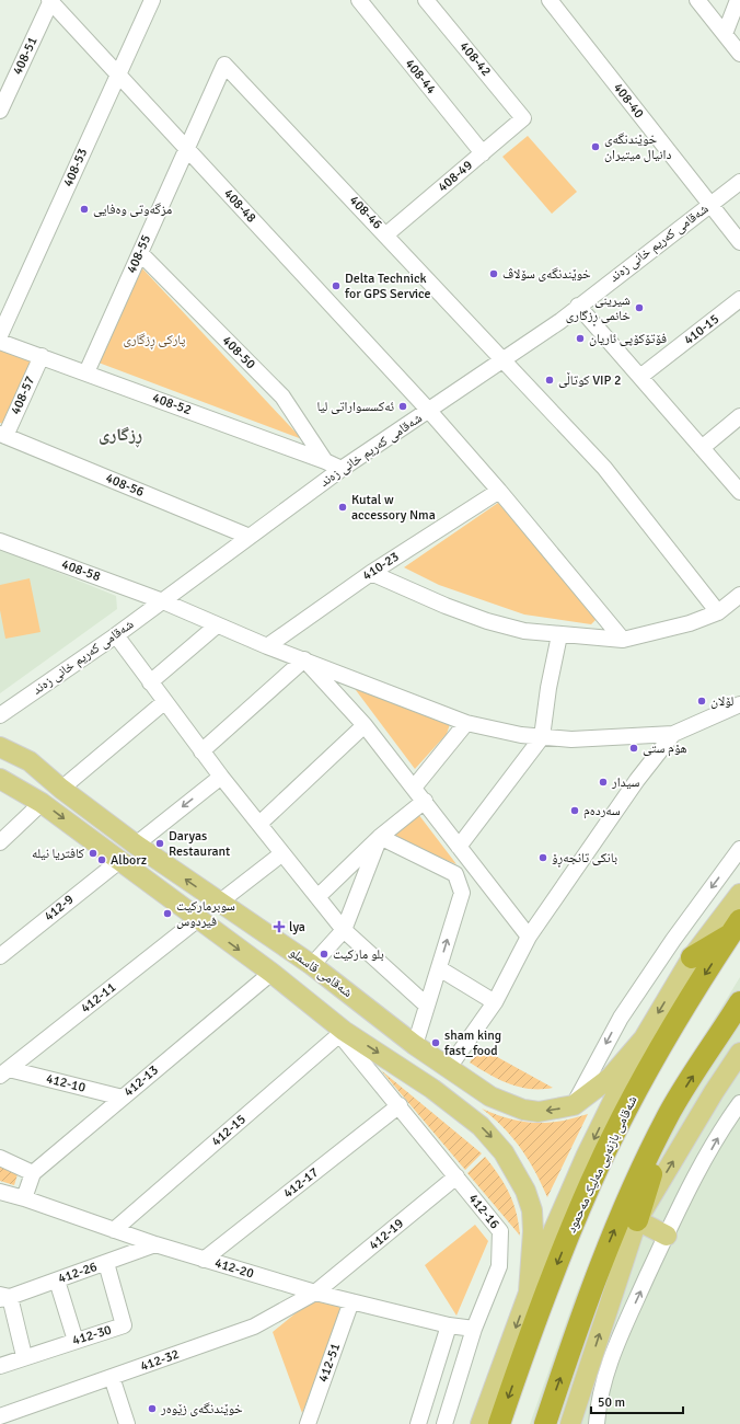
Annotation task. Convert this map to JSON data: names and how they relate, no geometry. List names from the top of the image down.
{
  "streets": {
    "highway": ["شەقامی بازنەیی مەلیک مەحمود"],
    "main road": ["شەقامی قاسملو"],
    "street": [
      "408-51",
      "408-42",
      "408-44",
      "408-40",
      "408-53",
      "408-49",
      "408-48",
      "408-46",
      "شەقامی کەریم خانی زەند",
      "408-55",
      "410-15",
      "408-50",
      "408-57",
      "408-52",
      "408-56",
      "410-23",
      "408-58",
      "412-9",
      "412-11",
      "412-13",
      "412-10",
      "412-15",
      "412-17",
      "412-16",
      "412-19",
      "412-20",
      "412-26",
      "412-30",
      "412-32",
      "412-51"
    ]
  },
  "crossings": [
    ["408-51", "408-48"],
    ["408-42", "408-49"],
    ["408-44", "408-49"],
    ["408-40", "شەقامی کەریم خانی زەند"],
    ["408-53", "408-48"],
    ["408-49", "408-46"],
    ["408-48", "شەقامی کەریم خانی زەند"],
    ["408-48", "408-55"],
    ["408-48", "410-23"],
    ["408-46", "شەقامی کەریم خانی زەند"],
    ["408-46", "408-55"],
    ["شەقامی کەریم خانی زەند", "408-52"],
    ["شەقامی کەریم خانی زەند", "408-56"],
    ["شەقامی کەریم خانی زەند", "408-58"],
    ["408-55", "408-50"],
    ["408-55", "408-52"],
    ["408-50", "408-52"],
    ["408-57", "408-52"],
    ["408-57", "408-56"],
    ["410-23", "408-58"],
    ["412-11", "412-10"],
    ["412-13", "412-10"],
    ["412-15", "412-16"],
    ["412-15", "412-20"],
    ["412-17", "412-16"],
    ["412-17", "412-20"],
    ["412-16", "412-19"],
    ["412-16", "412-20"],
    ["412-19", "412-20"],
    ["412-19", "412-32"],
    ["412-20", "412-26"],
    ["412-20", "412-32"],
    ["412-20", "412-51"],
    ["412-26", "412-30"]
  ],
  "districts": ["ڕزگاری"],
  "parks": ["پارکی ڕزگاری"],
  "places": {
    "other": [
      "خوێندنگەی دانیال میتیران",
      "مزگەوتی وەفایی",
      "خوێندنگەی سۆلاڤ",
      "Delta Technick for GPS Service",
      "شیرینی خانمی ڕزگاری",
      "فۆتۆکۆپی ئاریان",
      "کوتاڵی VIP 2",
      "ئەکسسواراتی لیا",
      "Kutal w accessory Nma",
      "لۆلان",
      "هۆم ستی",
      "سیدار",
      "سەردەم",
      "Daryas Restaurant",
      "کافتریا نیلە",
      "بانکی تانجەڕۆ",
      "Alborz",
      "سوبرمارکیت فیردوس",
      "بلو ماركيت",
      "sham king fast_food",
      "خوێندنگەی زێوەر"
    ],
    "health": ["lya"]
  },
  "scale_bar": "50 m"
}
